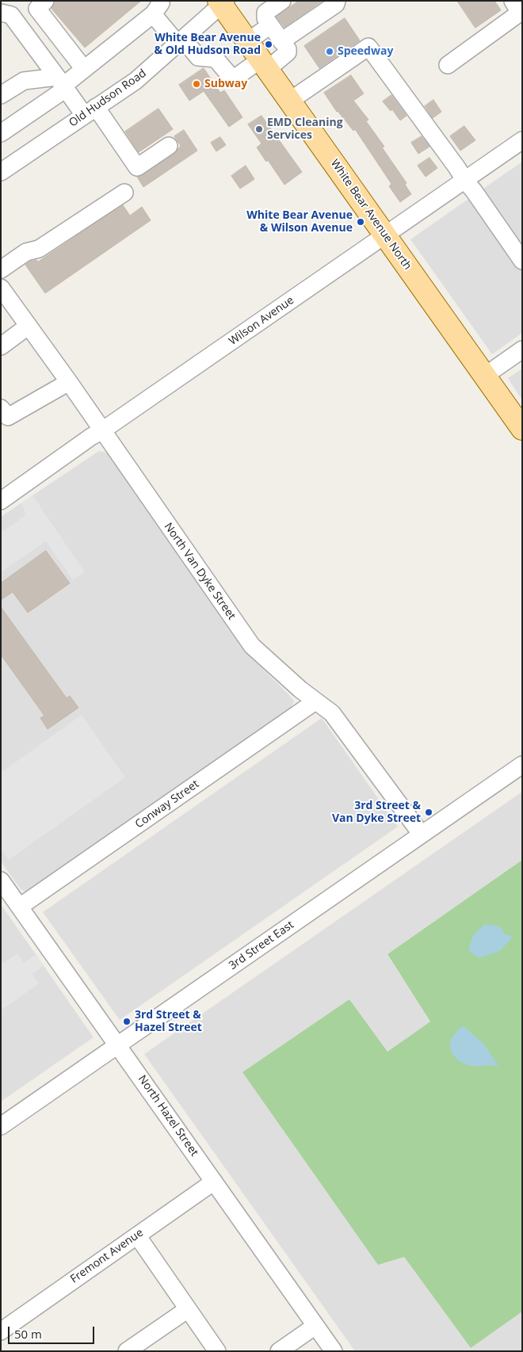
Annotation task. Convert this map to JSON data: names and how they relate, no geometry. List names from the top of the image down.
{
  "streets": {
    "main road": ["White Bear Avenue North"],
    "street": [
      "Old Hudson Road",
      "Wilson Avenue",
      "North Van Dyke Street",
      "Conway Street",
      "3rd Street East",
      "North Hazel Street",
      "Fremont Avenue"
    ]
  },
  "crossings": [
    ["Old Hudson Road", "White Bear Avenue North"],
    ["White Bear Avenue North", "Wilson Avenue"],
    ["Wilson Avenue", "North Van Dyke Street"],
    ["North Van Dyke Street", "Conway Street"],
    ["North Van Dyke Street", "3rd Street East"],
    ["Conway Street", "North Hazel Street"],
    ["3rd Street East", "North Hazel Street"],
    ["North Hazel Street", "Fremont Avenue"]
  ],
  "places": [
    "White Bear Avenue & Old Hudson Road",
    "Speedway",
    "Subway",
    "EMD Cleaning Services",
    "White Bear Avenue & Wilson Avenue",
    "3rd Street & Van Dyke Street",
    "3rd Street & Hazel Street"
  ],
  "scale_bar": "50 m"
}
